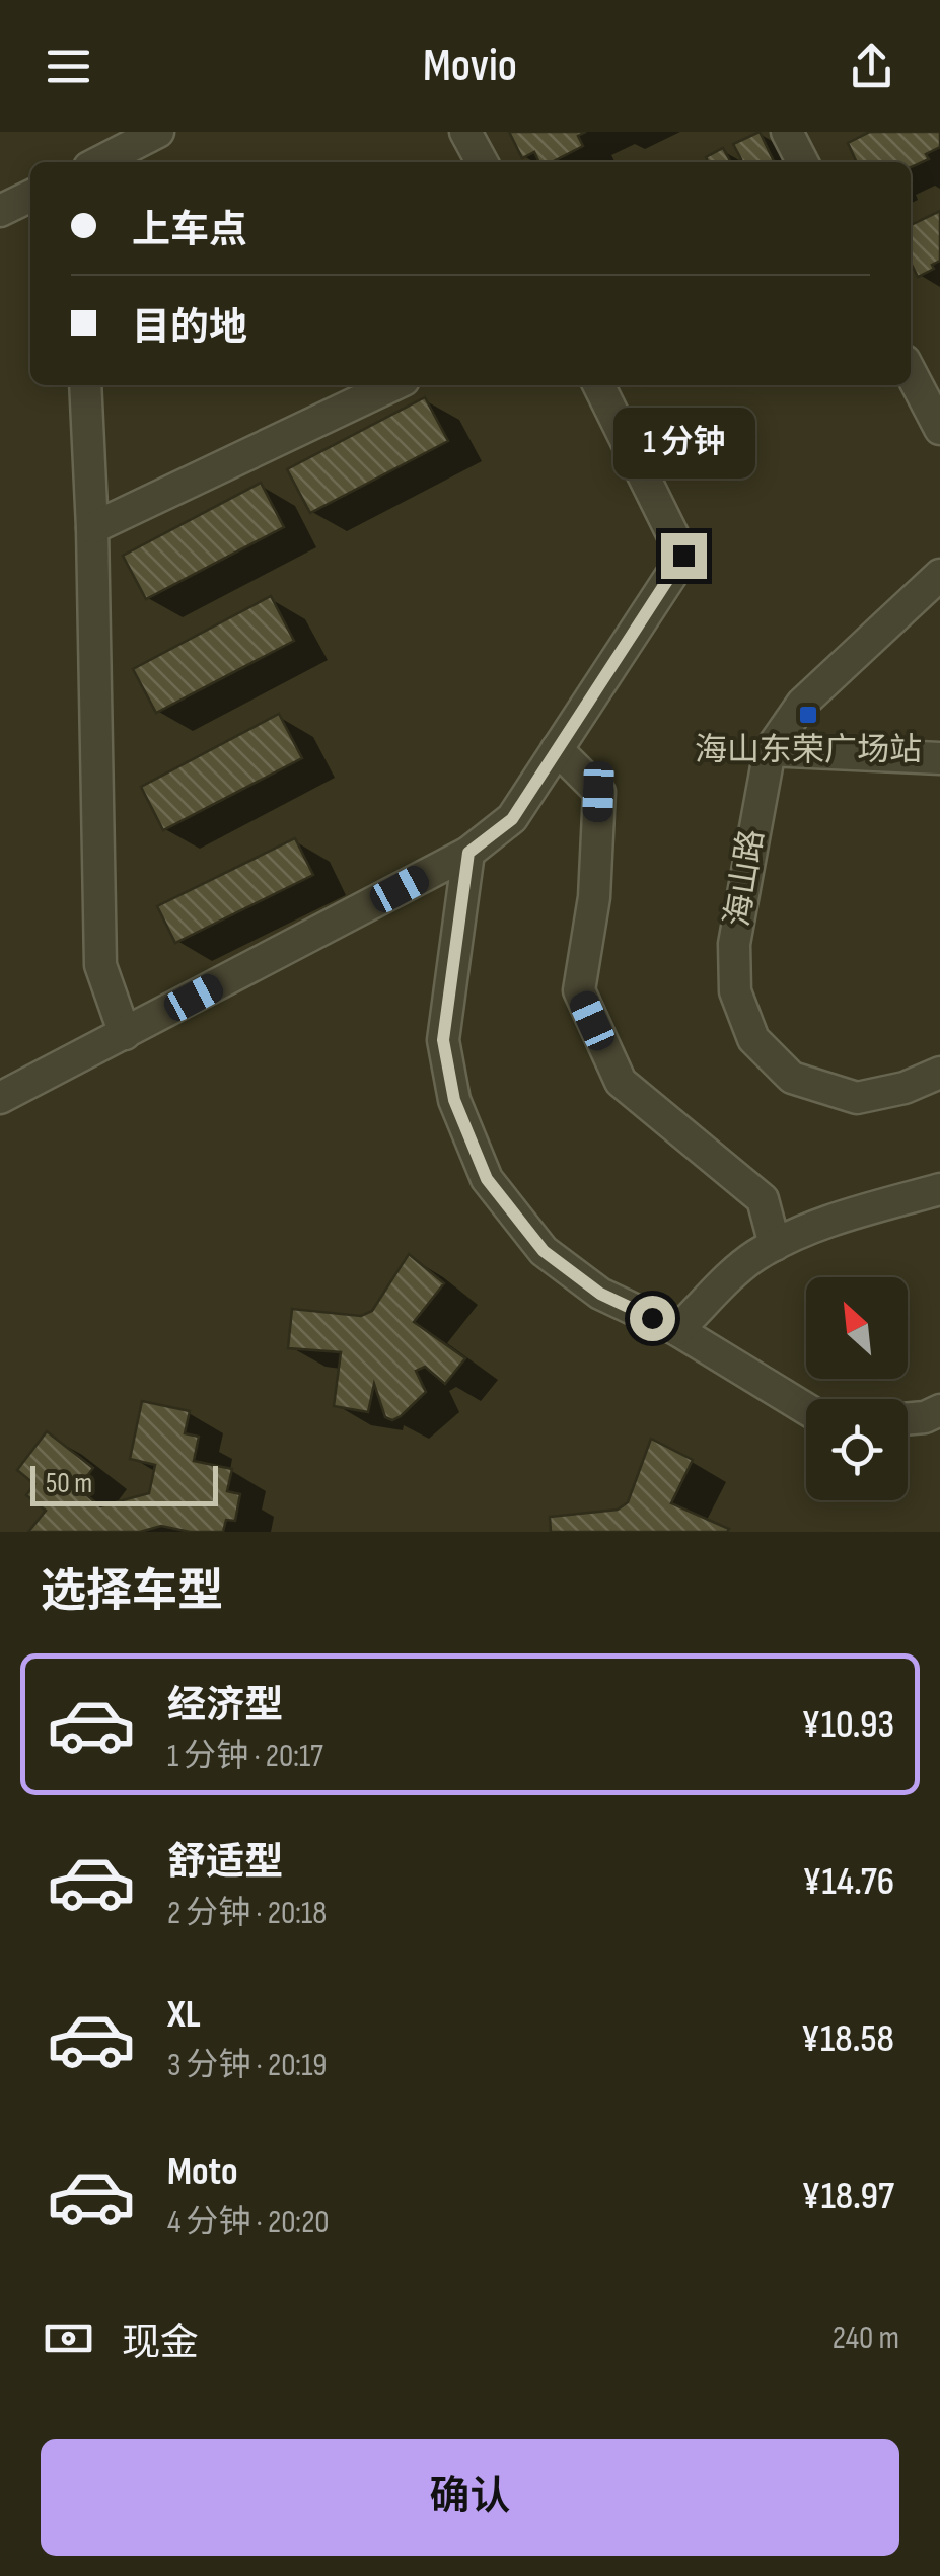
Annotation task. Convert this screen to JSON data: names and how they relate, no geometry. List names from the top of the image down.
{
  "streets": {
    "street": ["海山路"]
  },
  "places": {
    "transit": ["海山东荣广场站"]
  },
  "scale_bar": "50 m",
  "north": "top left",
  "page": {
    "header": "Movio",
    "banner": ["上车点", "目的地"],
    "bubble": "1 分钟",
    "scale": "50 m",
    "heading": "选择车型",
    "list": [
      {
        "name": "经济型",
        "note": "1 分钟 · 20:17",
        "value": "¥10.93"
      },
      {
        "name": "舒适型",
        "note": "2 分钟 · 20:18",
        "value": "¥14.76"
      },
      {
        "name": "XL",
        "note": "3 分钟 · 20:19",
        "value": "¥18.58"
      },
      {
        "name": "Moto",
        "note": "4 分钟 · 20:20",
        "value": "¥18.97"
      }
    ],
    "pay": ["现金", "240 m"],
    "buttons": "确认"
  }
}
